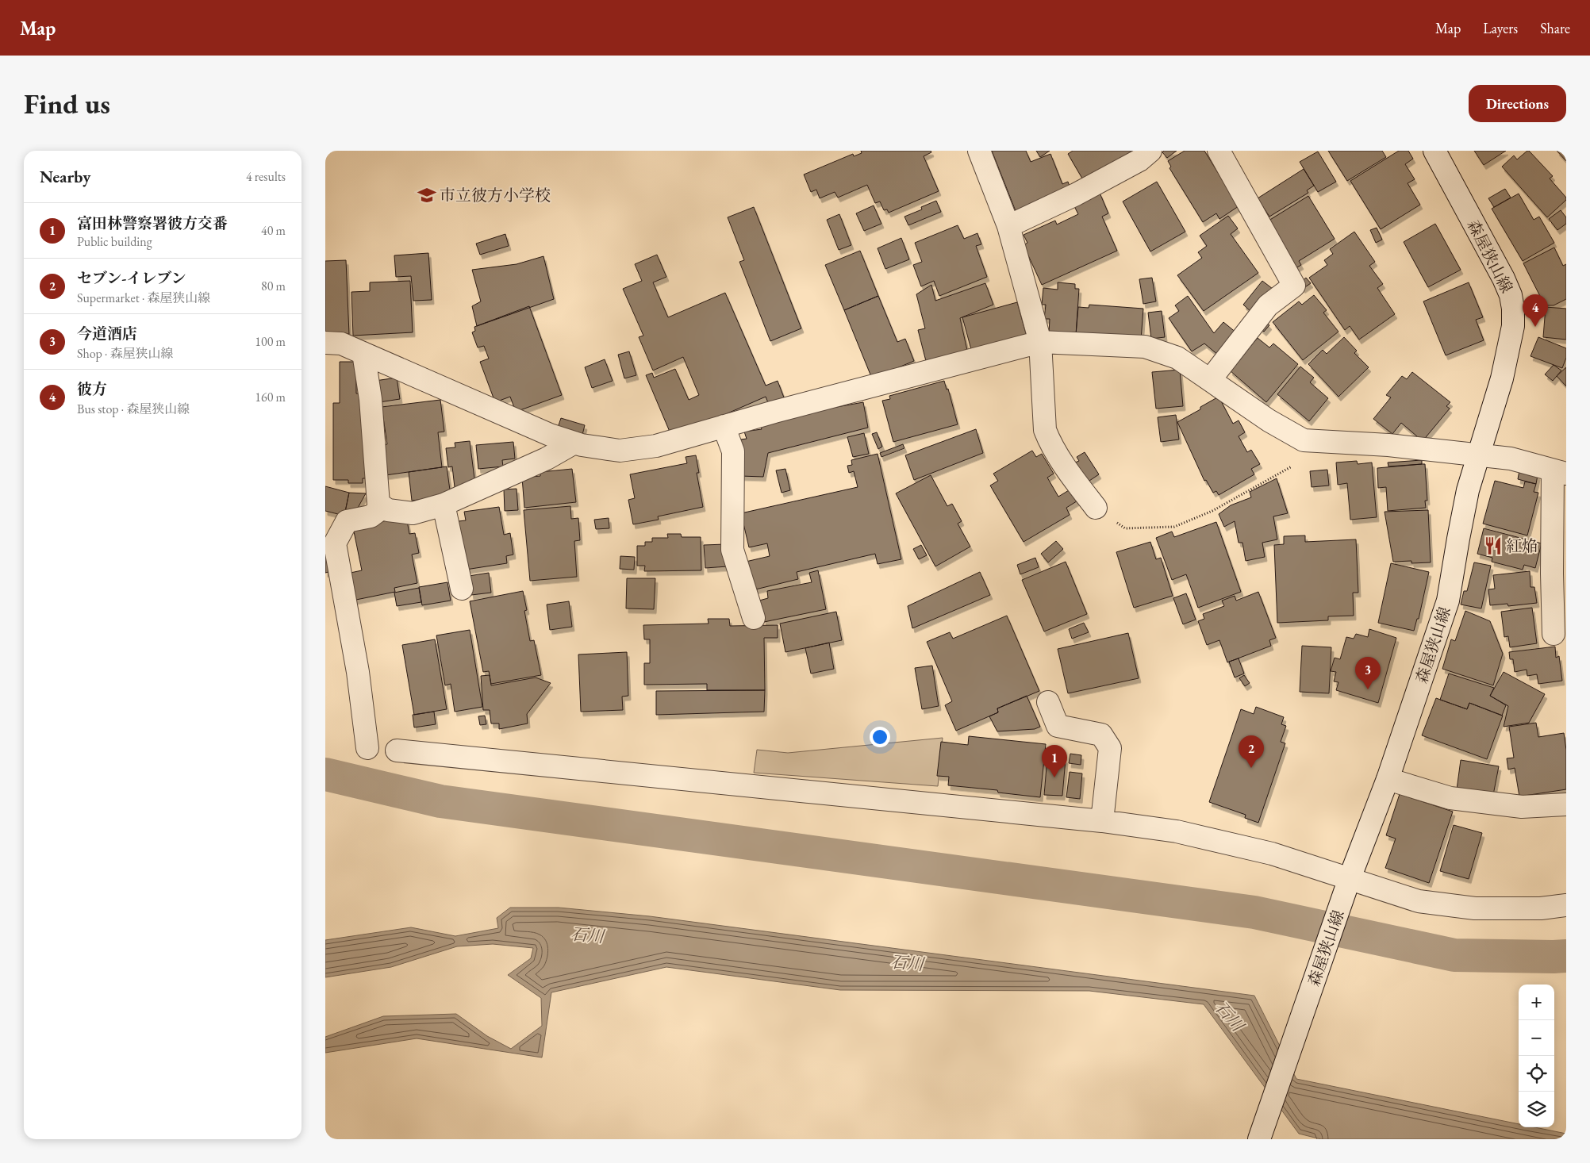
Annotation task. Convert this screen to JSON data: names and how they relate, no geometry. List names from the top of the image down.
{
  "streets": {
    "street": ["森屋狭山線"]
  },
  "water": ["石川"],
  "places": {
    "school or university": ["市立彼方小学校"],
    "restaurant": ["紅焔"]
  },
  "page": {
    "header": "Map",
    "nav": ["Map", "Layers", "Share"],
    "buttons": "Directions",
    "title": "Find us",
    "heading": ["Nearby", "4 results"],
    "list": [
      {
        "mark": "1",
        "name": "富田林警察署彼方交番",
        "note": "Public building",
        "value": "40 m"
      },
      {
        "mark": "2",
        "name": "セブン-イレブン",
        "note": "Supermarket · 森屋狭山線",
        "value": "80 m"
      },
      {
        "mark": "3",
        "name": "今道酒店",
        "note": "Shop · 森屋狭山線",
        "value": "100 m"
      },
      {
        "mark": "4",
        "name": "彼方",
        "note": "Bus stop · 森屋狭山線",
        "value": "160 m"
      }
    ],
    "pins": [
      "4",
      "3",
      "2",
      "1"
    ],
    "map_buttons": ["+", "−"]
  }
}
